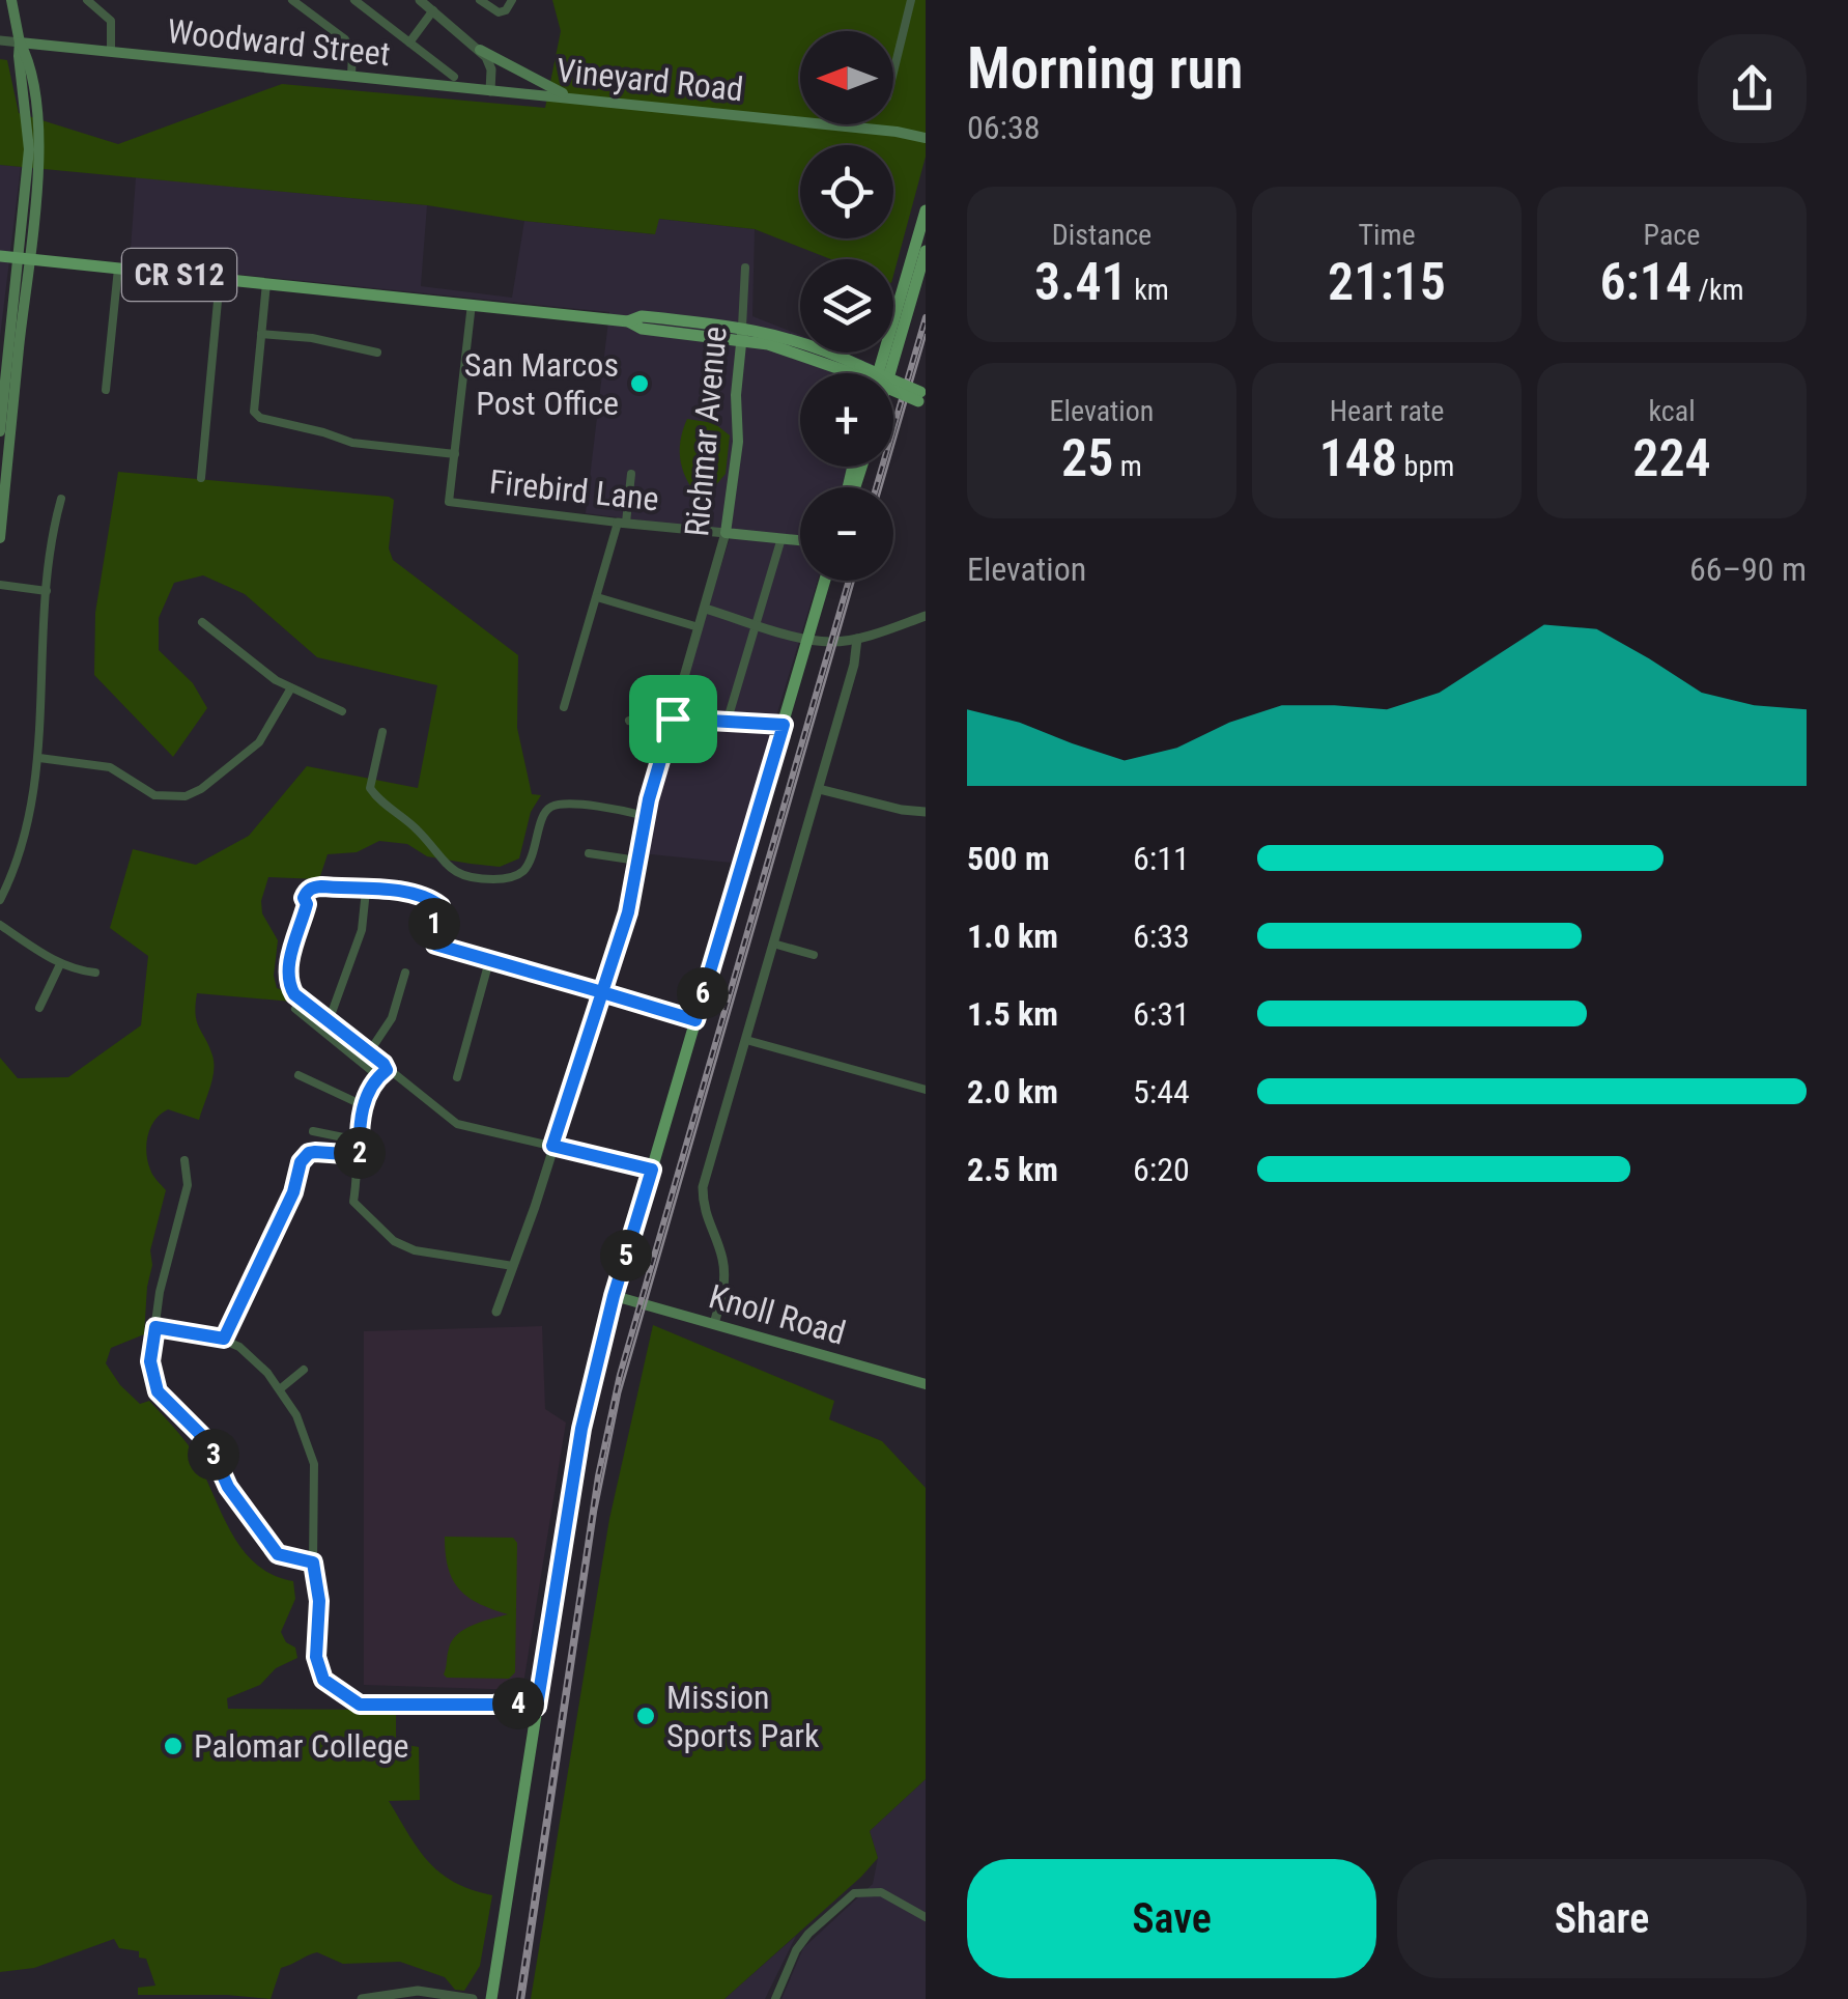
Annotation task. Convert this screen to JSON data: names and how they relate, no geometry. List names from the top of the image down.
{
  "streets": {
    "main road": [
      "Woodward Street",
      "Vineyard Road",
      "CR S12",
      "Richmar Avenue",
      "Firebird Lane",
      "Knoll Road"
    ]
  },
  "crossings": [
    ["Woodward Street", "Vineyard Road"],
    ["CR S12", "Richmar Avenue"],
    ["Richmar Avenue", "Firebird Lane"]
  ],
  "places": ["San Marcos Post Office", "Mission Sports Park", "Palomar College"],
  "north": "left",
  "page": {
    "heading": ["Morning run", "06:38"],
    "map_buttons": ["+", "−"],
    "stats": [
      ["Distance", "3.41 km"],
      ["Time", "21:15"],
      ["Pace", "6:14 /km"],
      ["Elevation", "25 m"],
      ["Heart rate", "148 bpm"],
      ["kcal", "224"]
    ],
    "chart": ["Elevation", "66–90 m"],
    "list": [
      {
        "name": "500 m",
        "note": "6:11"
      },
      {
        "name": "1.0 km",
        "note": "6:33"
      },
      {
        "name": "1.5 km",
        "note": "6:31"
      },
      {
        "name": "2.0 km",
        "note": "5:44"
      },
      {
        "name": "2.5 km",
        "note": "6:20"
      }
    ],
    "pins": [
      "1",
      "6",
      "2",
      "5",
      "3",
      "4"
    ],
    "buttons": ["Save", "Share"]
  }
}
